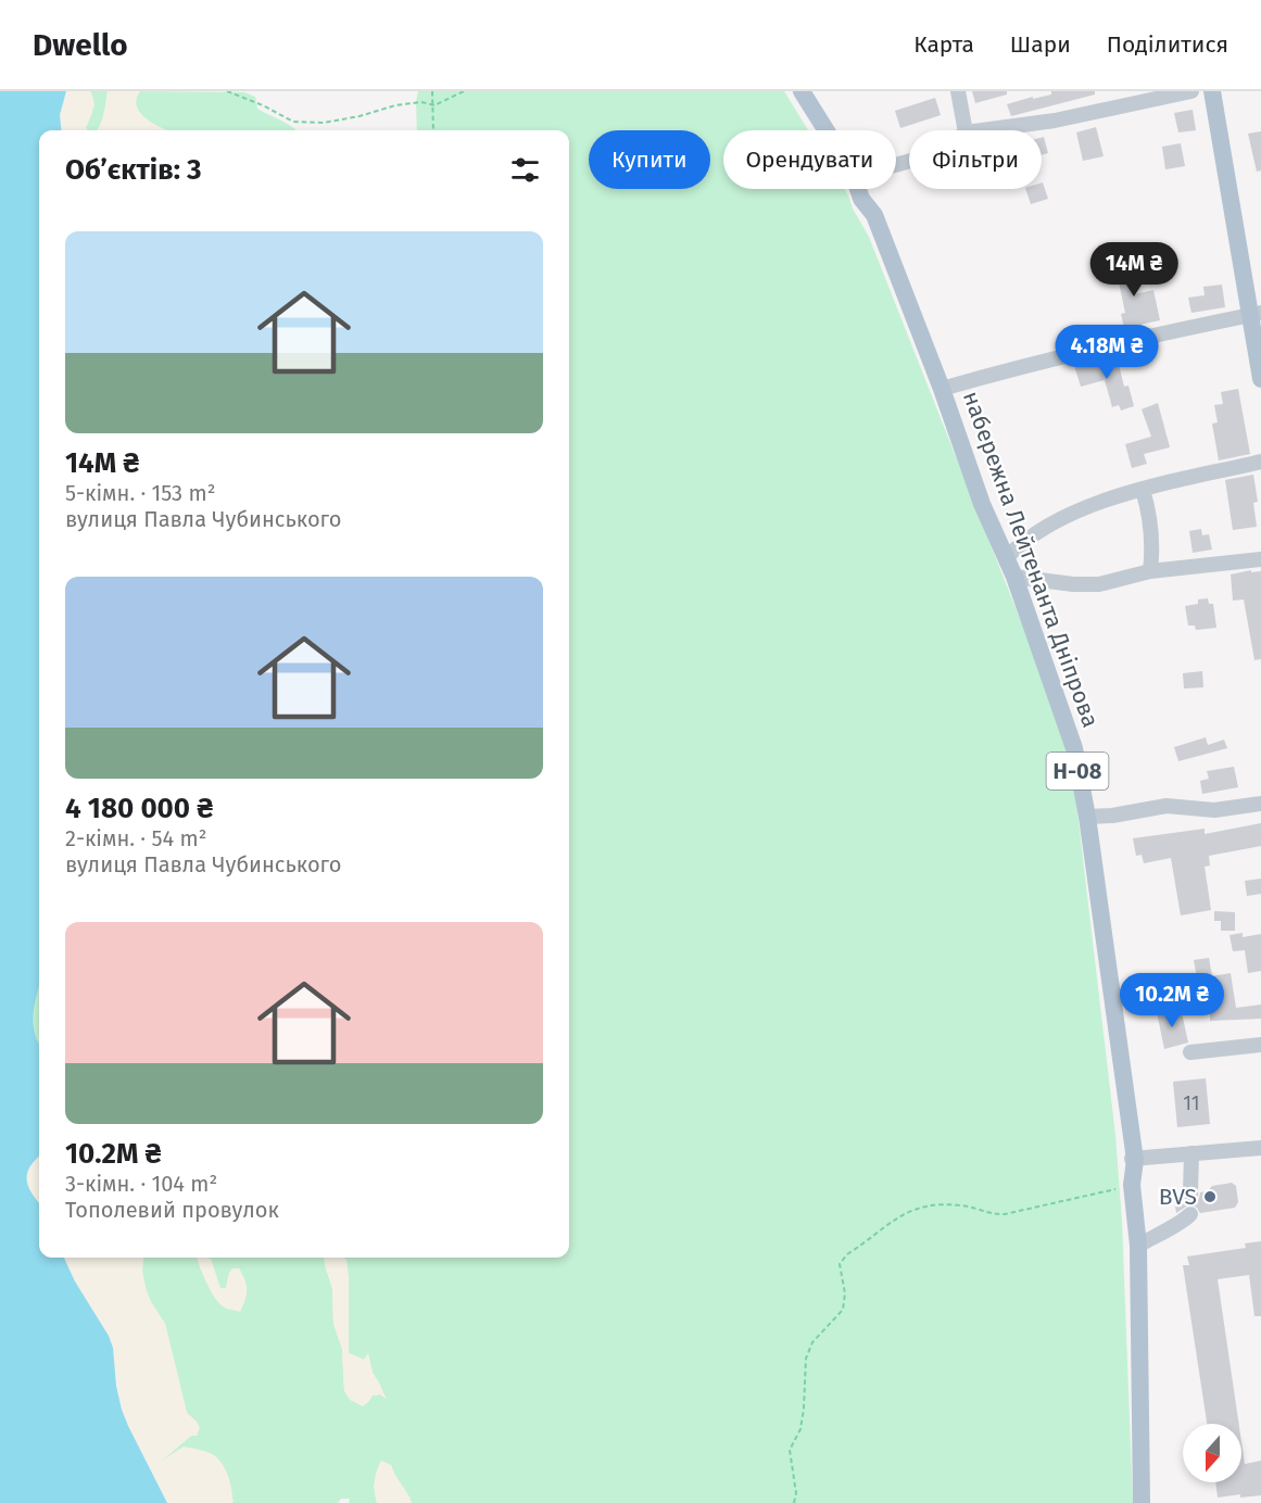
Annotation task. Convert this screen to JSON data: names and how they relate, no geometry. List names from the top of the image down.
{
  "streets": {
    "main road": ["набережна Лейтенанта Дніпрова", "Н-08"]
  },
  "places": ["BVS"],
  "house_numbers": ["11"],
  "north": "bottom",
  "page": {
    "header": "Dwello",
    "nav": ["Карта", "Шари", "Поділитися"],
    "chip": ["Купити", "Орендувати", "Фільтри"],
    "heading": "Об’єктів: 3",
    "list": [
      {
        "name": "14M ₴",
        "note": "5-кімн. · 153 m² · вулиця Павла Чубинського"
      },
      {
        "name": "4 180 000 ₴",
        "note": "2-кімн. · 54 m² · вулиця Павла Чубинського"
      },
      {
        "name": "10.2M ₴",
        "note": "3-кімн. · 104 m² · Тополевий провулок"
      }
    ],
    "price": ["14M ₴", "4.18M ₴", "10.2M ₴"]
  }
}
